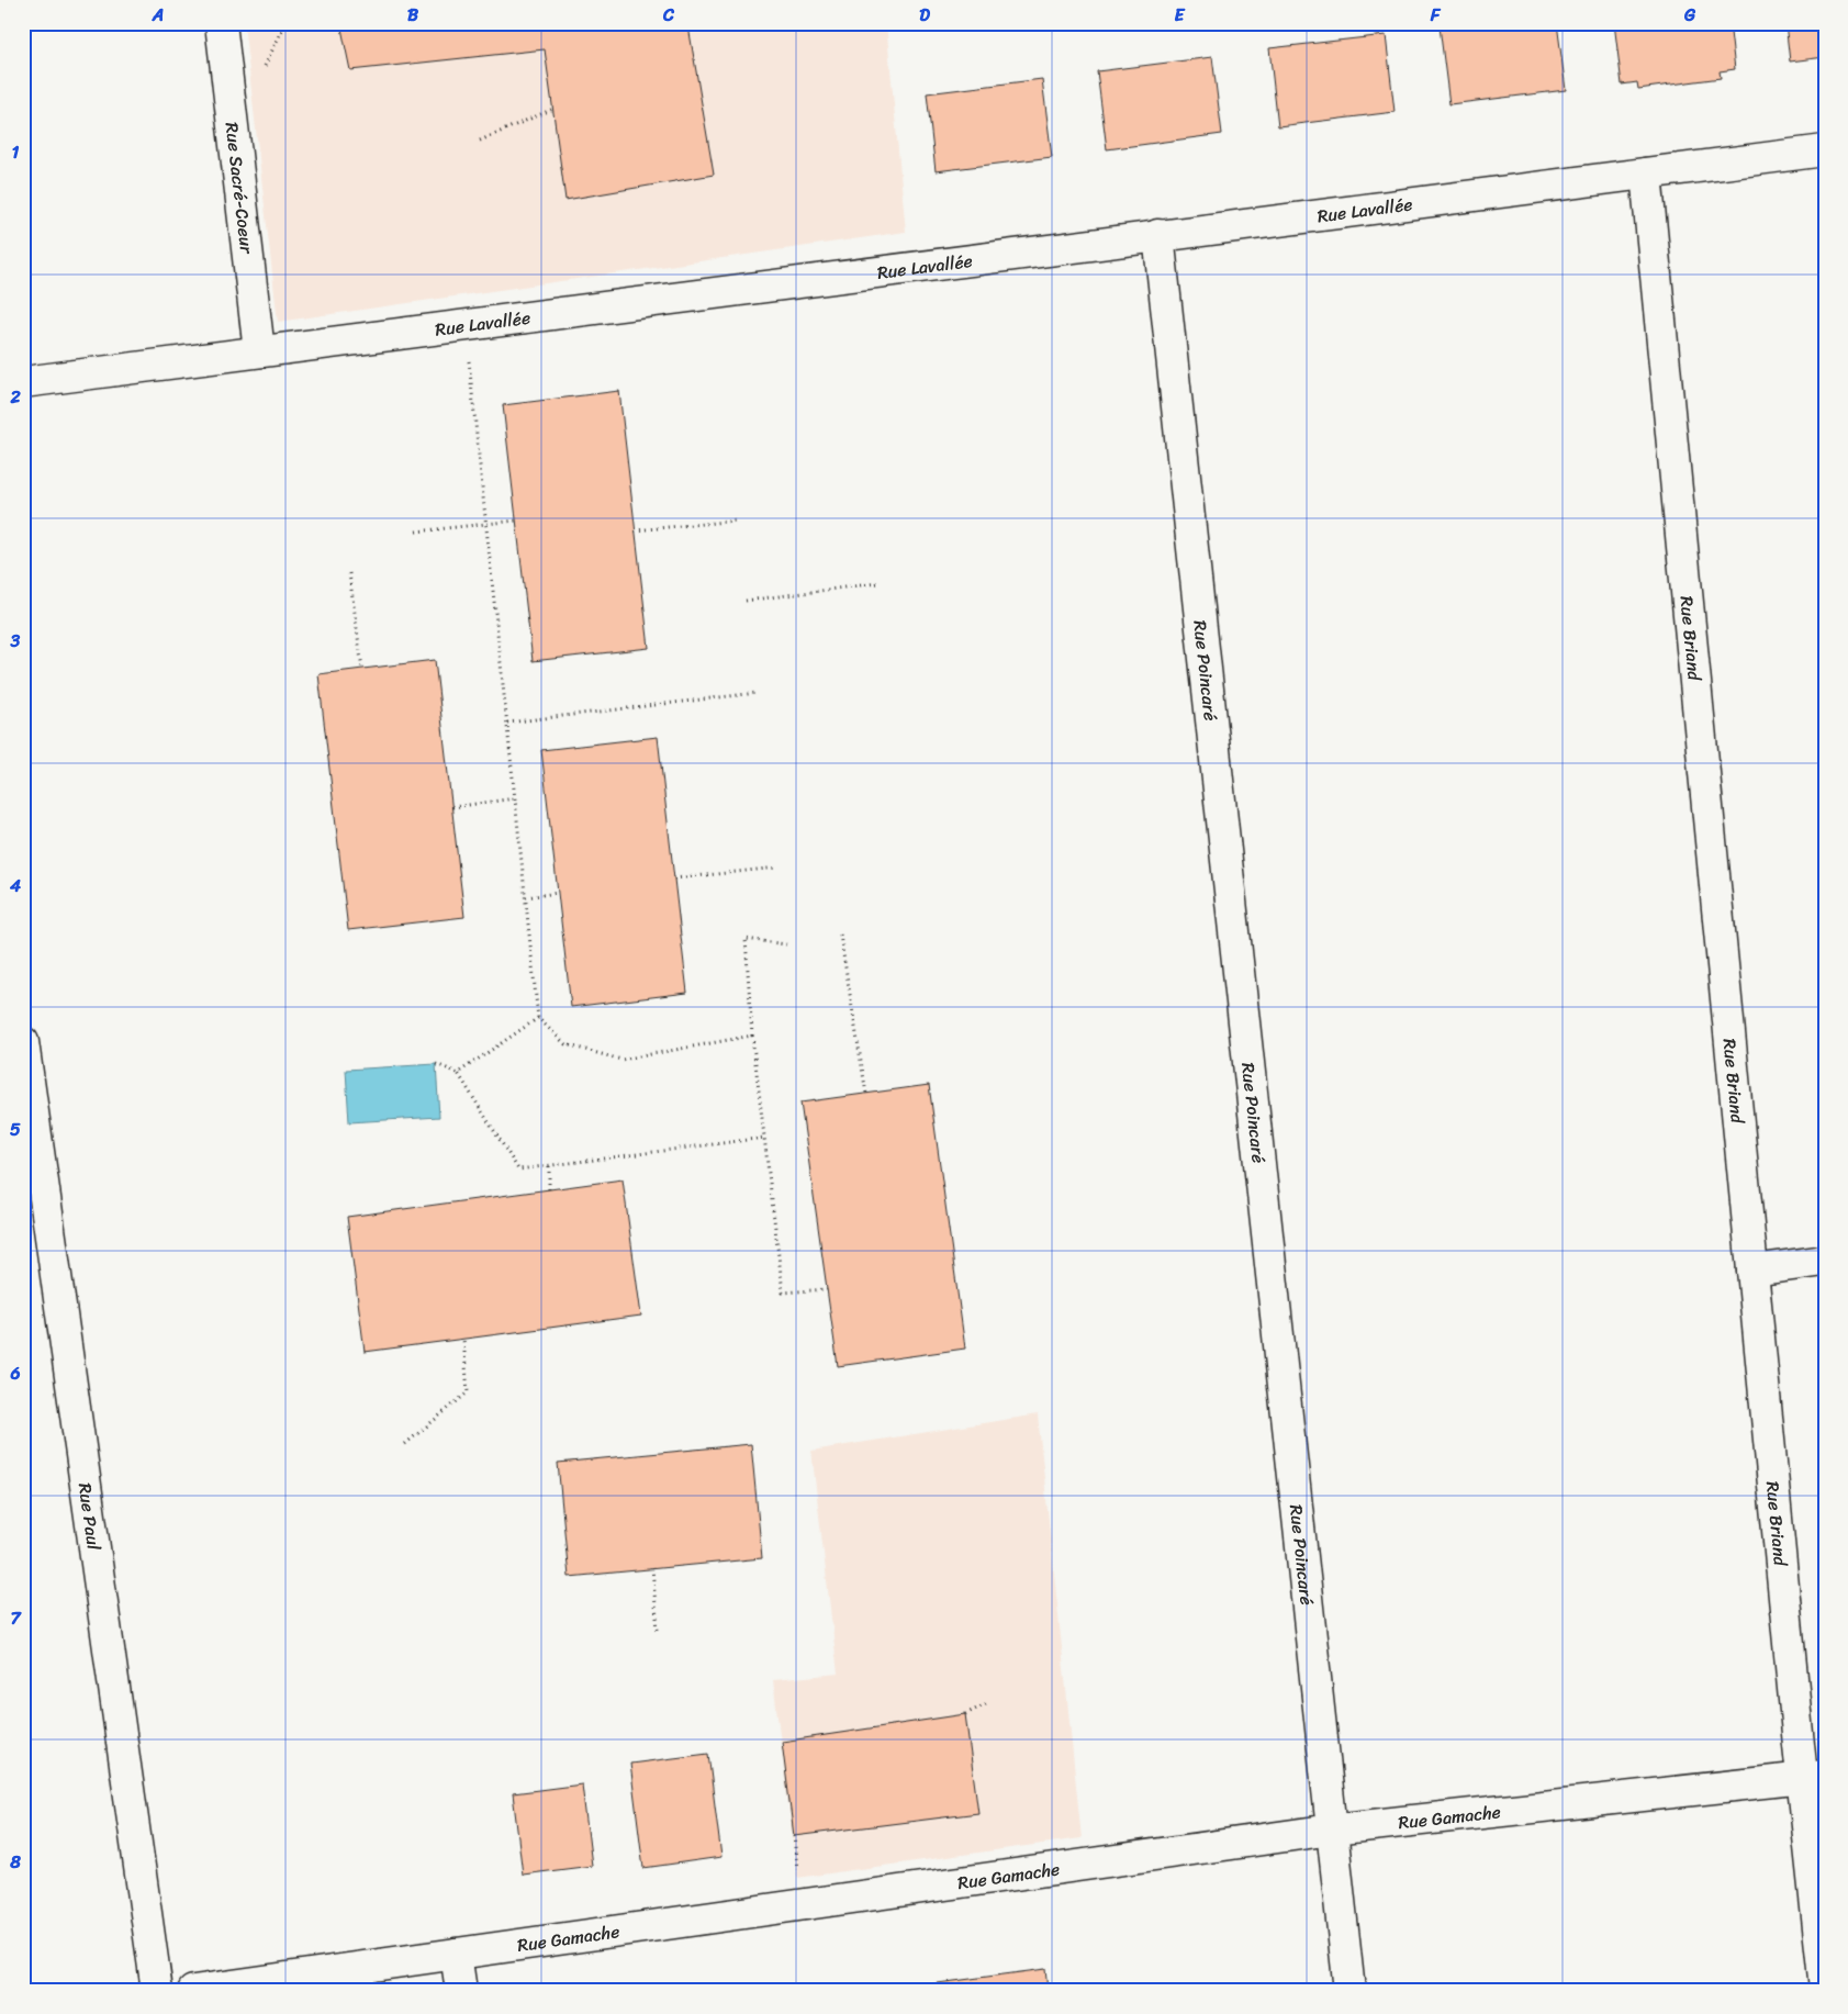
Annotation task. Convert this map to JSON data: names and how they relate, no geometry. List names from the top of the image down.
{
  "streets": {
    "street": [
      "Rue Sacré-Coeur",
      "Rue Lavallée",
      "Rue Briand",
      "Rue Poincaré",
      "Rue Paul",
      "Rue Gamache"
    ]
  },
  "crossings": [
    ["Rue Sacré-Coeur", "Rue Lavallée"],
    ["Rue Lavallée", "Rue Briand"],
    ["Rue Lavallée", "Rue Poincaré"],
    ["Rue Briand", "Rue Gamache"],
    ["Rue Poincaré", "Rue Gamache"]
  ],
  "grid": {
    "columns": [
      "A",
      "B",
      "C",
      "D",
      "E",
      "F",
      "G"
    ],
    "rows": [
      "1",
      "2",
      "3",
      "4",
      "5",
      "6",
      "7",
      "8"
    ]
  }
}
